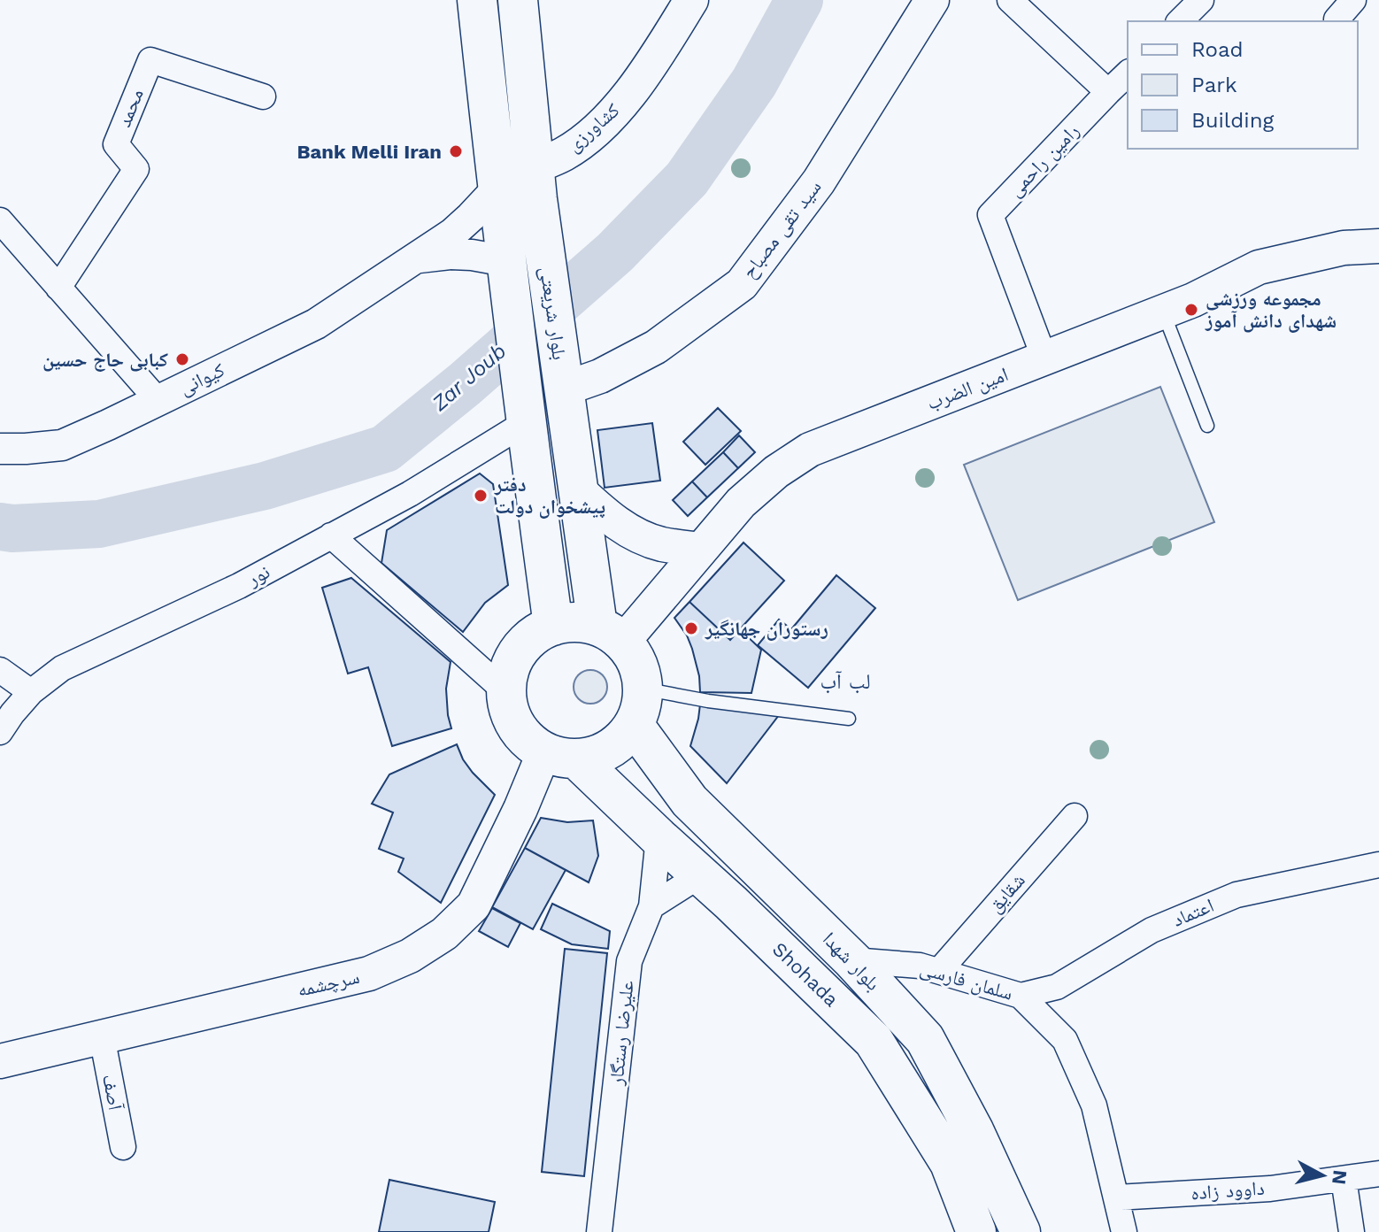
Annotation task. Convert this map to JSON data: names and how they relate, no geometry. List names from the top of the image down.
{
  "streets": {
    "main road": [
      "کشاورزی",
      "سید تقی مصباح",
      "بلوار شریعتی",
      "امین الضرب",
      "بلوار شهدا",
      "Shohada",
      "سرچشمه"
    ],
    "street": [
      "محمد",
      "رامین راحمی",
      "کیوانی",
      "نور",
      "شقایق",
      "اعتماد",
      "سلمان فارسی",
      "علیرضا رستگار",
      "آصف",
      "داوود زاده"
    ]
  },
  "crossings": [
    ["محمد", "کیوانی"],
    ["کشاورزی", "بلوار شریعتی"],
    ["رامین راحمی", "امین الضرب"],
    ["سید تقی مصباح", "بلوار شریعتی"],
    ["بلوار شریعتی", "امین الضرب"],
    ["بلوار شریعتی", "بلوار شهدا"],
    ["بلوار شریعتی", "Shohada"],
    ["بلوار شریعتی", "سرچشمه"],
    ["امین الضرب", "بلوار شهدا"],
    ["امین الضرب", "Shohada"],
    ["امین الضرب", "سرچشمه"],
    ["شقایق", "سلمان فارسی"],
    ["اعتماد", "سلمان فارسی"],
    ["بلوار شهدا", "Shohada"],
    ["بلوار شهدا", "سلمان فارسی"],
    ["بلوار شهدا", "سرچشمه"],
    ["Shohada", "سرچشمه"],
    ["Shohada", "علیرضا رستگار"],
    ["سلمان فارسی", "داوود زاده"],
    ["سرچشمه", "آصف"]
  ],
  "districts": ["لب آب"],
  "water": ["Zar Joub"],
  "places": [
    "Bank Melli Iran",
    "مجموعه ورزشی شهدای دانش آموز",
    "کبابی حاج حسین",
    "دفتر پیشخوان دولت",
    "رستوران جهانگیر"
  ],
  "legend": ["Road", "Park", "Building"],
  "north": "right"
}
